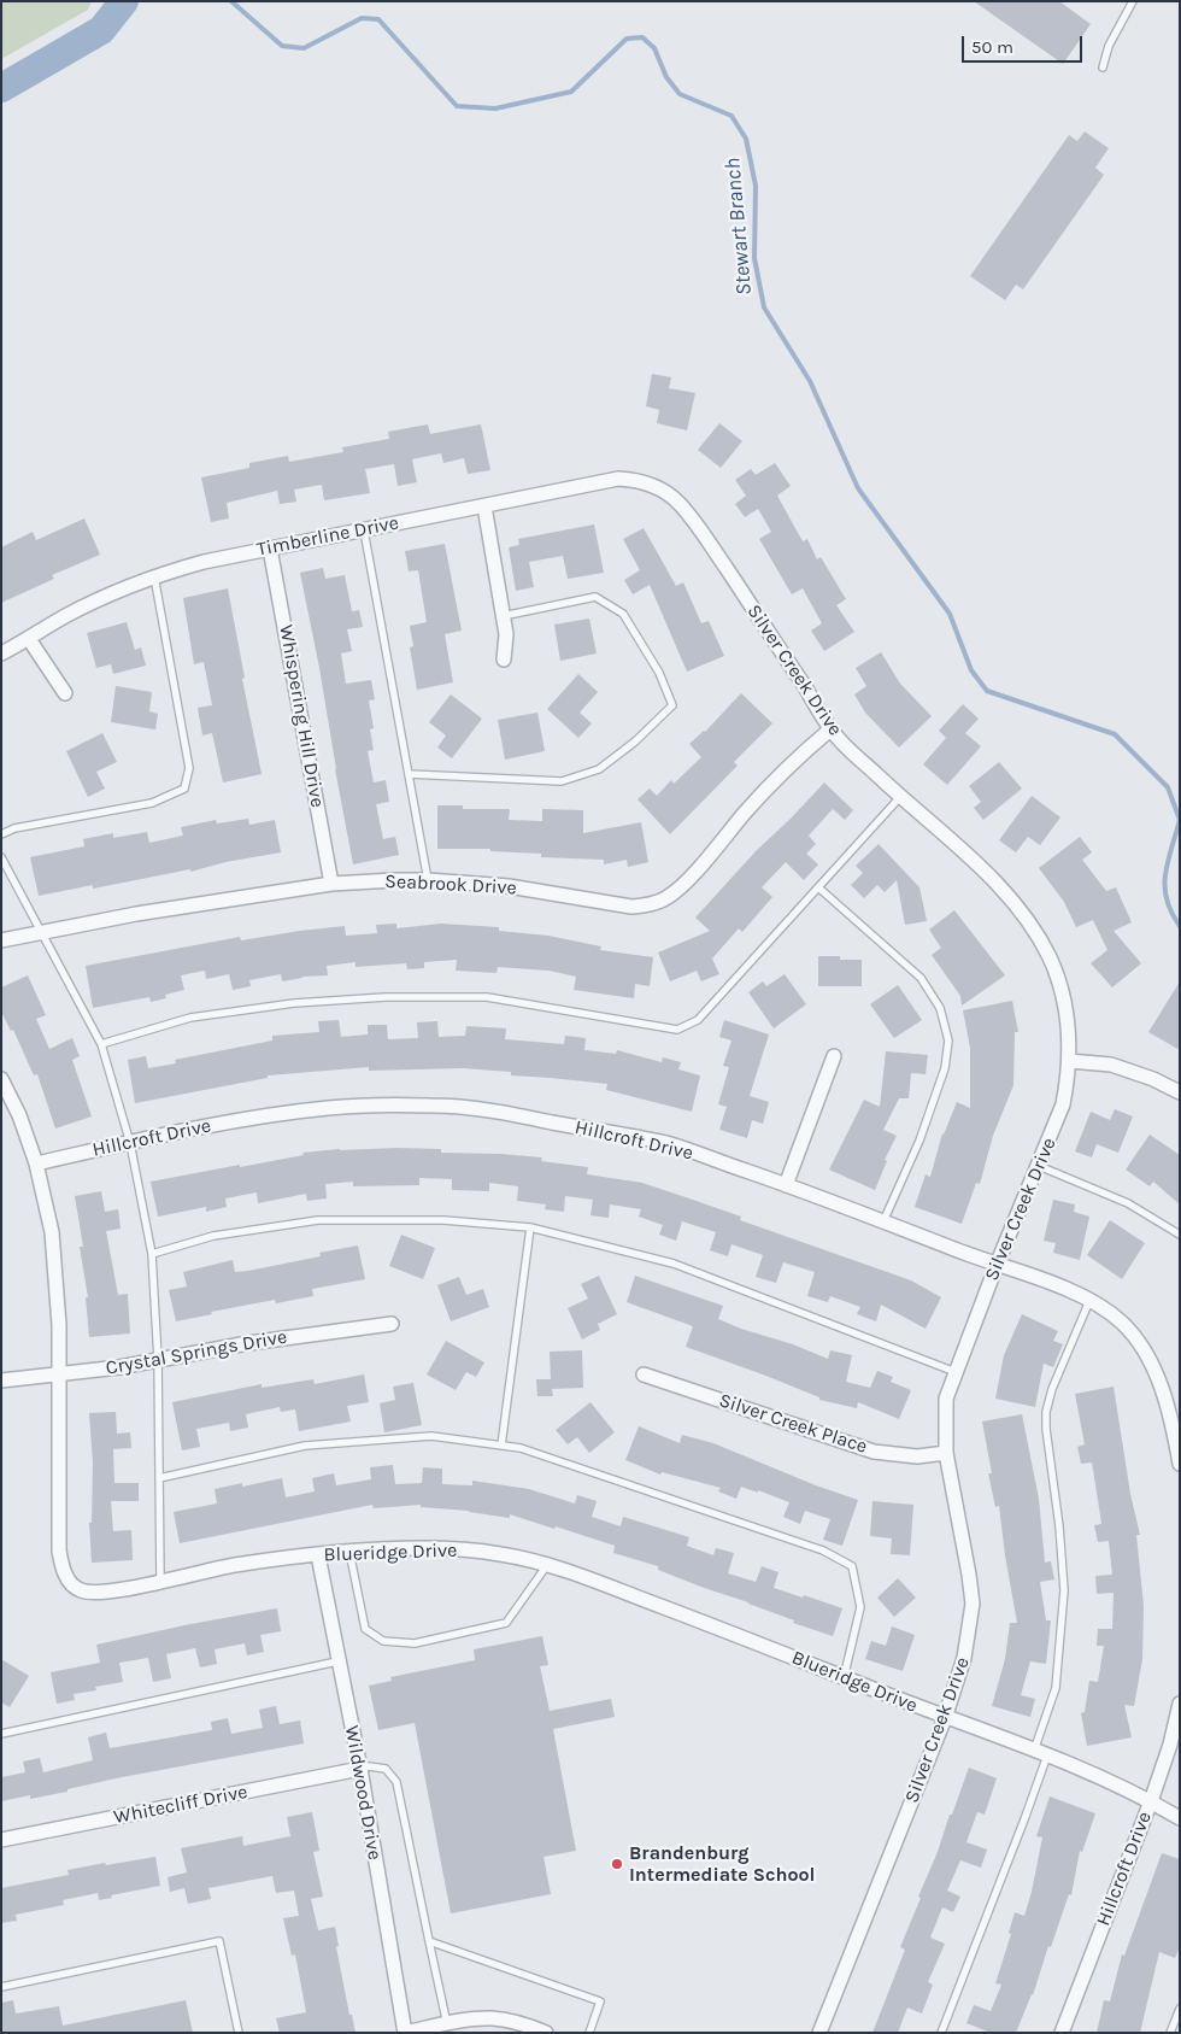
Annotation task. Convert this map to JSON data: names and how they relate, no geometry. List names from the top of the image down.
{
  "streets": {
    "street": [
      "Timberline Drive",
      "Silver Creek Drive",
      "Whispering Hill Drive",
      "Seabrook Drive",
      "Hillcroft Drive",
      "Crystal Springs Drive",
      "Silver Creek Place",
      "Blueridge Drive",
      "Wildwood Drive",
      "Whitecliff Drive"
    ]
  },
  "crossings": [
    ["Timberline Drive", "Silver Creek Drive"],
    ["Timberline Drive", "Whispering Hill Drive"],
    ["Silver Creek Drive", "Seabrook Drive"],
    ["Silver Creek Drive", "Hillcroft Drive"],
    ["Silver Creek Drive", "Silver Creek Place"],
    ["Silver Creek Drive", "Blueridge Drive"],
    ["Whispering Hill Drive", "Seabrook Drive"],
    ["Hillcroft Drive", "Blueridge Drive"],
    ["Crystal Springs Drive", "Blueridge Drive"],
    ["Blueridge Drive", "Wildwood Drive"],
    ["Wildwood Drive", "Whitecliff Drive"]
  ],
  "water": ["Stewart Branch"],
  "places": ["Brandenburg Intermediate School"],
  "scale_bar": "50 m"
}
